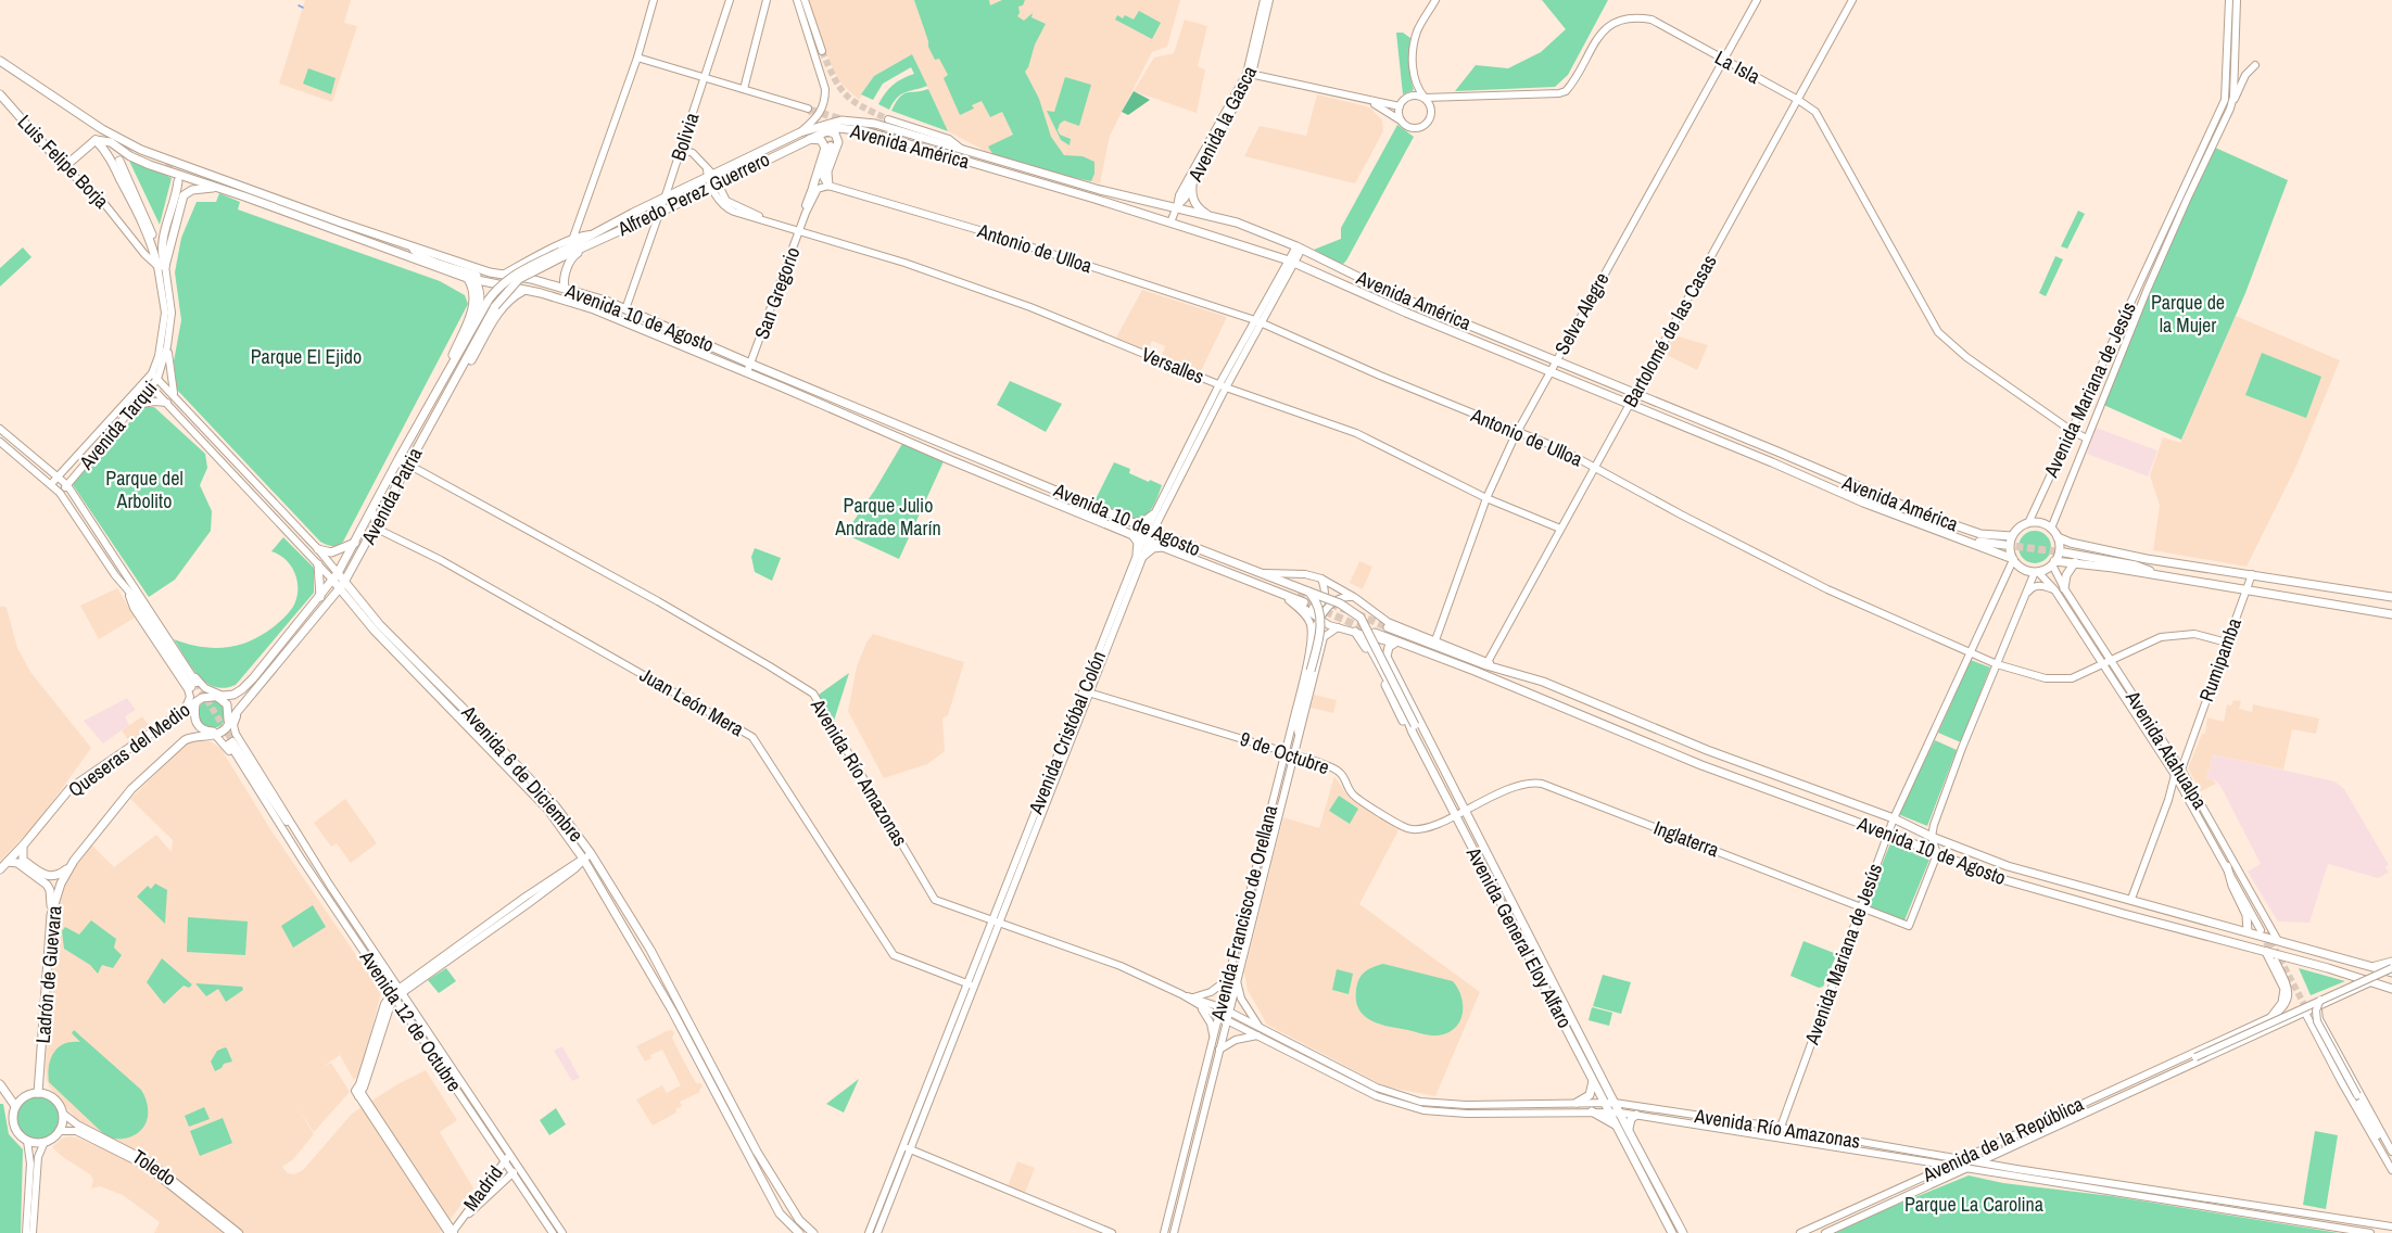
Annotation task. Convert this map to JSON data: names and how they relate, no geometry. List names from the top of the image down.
{
  "streets": {
    "main road": [
      "La Isla",
      "Avenida la Gasca",
      "Bolivia",
      "Avenida América",
      "Luis Felipe Borja",
      "Alfredo Perez Guerrero",
      "Antonio de Ulloa",
      "San Gregorio",
      "Selva Alegre",
      "Avenida 10 de Agosto",
      "Bartolomé de las Casas",
      "Versalles",
      "Avenida Mariana de Jesús",
      "Avenida Tarqui",
      "Avenida Patria",
      "Rumipamba",
      "Juan León Mera",
      "Avenida Cristóbal Colón",
      "Queseras del Medio",
      "Avenida Atahualpa",
      "9 de Octubre",
      "Avenida Río Amazonas",
      "Avenida 6 de Diciembre",
      "Inglaterra",
      "Avenida Francisco de Orellana",
      "Avenida General Eloy Alfaro",
      "Ladrón de Guevara",
      "Avenida 12 de Octubre",
      "Avenida de la República",
      "Toledo",
      "Madrid"
    ]
  },
  "crossings": [
    ["La Isla", "Selva Alegre"],
    ["La Isla", "Bartolomé de las Casas"],
    ["La Isla", "Avenida Mariana de Jesús"],
    ["Avenida la Gasca", "Avenida América"],
    ["Bolivia", "Alfredo Perez Guerrero"],
    ["Bolivia", "Avenida 10 de Agosto"],
    ["Bolivia", "Versalles"],
    ["Avenida América", "Alfredo Perez Guerrero"],
    ["Avenida América", "Selva Alegre"],
    ["Avenida América", "Bartolomé de las Casas"],
    ["Avenida América", "Avenida Mariana de Jesús"],
    ["Avenida América", "Avenida Cristóbal Colón"],
    ["Avenida América", "Avenida Atahualpa"],
    ["Luis Felipe Borja", "Avenida Tarqui"],
    ["Alfredo Perez Guerrero", "Versalles"],
    ["Alfredo Perez Guerrero", "Avenida Patria"],
    ["Antonio de Ulloa", "San Gregorio"],
    ["Antonio de Ulloa", "Selva Alegre"],
    ["Antonio de Ulloa", "Bartolomé de las Casas"],
    ["Antonio de Ulloa", "Avenida Mariana de Jesús"],
    ["Antonio de Ulloa", "Rumipamba"],
    ["Antonio de Ulloa", "Avenida Cristóbal Colón"],
    ["Antonio de Ulloa", "Avenida Atahualpa"],
    ["San Gregorio", "Avenida 10 de Agosto"],
    ["San Gregorio", "Versalles"],
    ["Selva Alegre", "Avenida 10 de Agosto"],
    ["Selva Alegre", "Versalles"],
    ["Avenida 10 de Agosto", "Bartolomé de las Casas"],
    ["Avenida 10 de Agosto", "Avenida Mariana de Jesús"],
    ["Avenida 10 de Agosto", "Avenida Tarqui"],
    ["Avenida 10 de Agosto", "Rumipamba"],
    ["Avenida 10 de Agosto", "Avenida Cristóbal Colón"],
    ["Avenida 10 de Agosto", "Avenida Atahualpa"],
    ["Avenida 10 de Agosto", "Inglaterra"],
    ["Avenida 10 de Agosto", "Avenida Francisco de Orellana"],
    ["Avenida 10 de Agosto", "Avenida de la República"],
    ["Bartolomé de las Casas", "Versalles"],
    ["Versalles", "Avenida Cristóbal Colón"],
    ["Avenida Mariana de Jesús", "Avenida Atahualpa"],
    ["Avenida Mariana de Jesús", "Avenida Río Amazonas"],
    ["Avenida Mariana de Jesús", "Inglaterra"],
    ["Avenida Tarqui", "Avenida 6 de Diciembre"],
    ["Avenida Patria", "Juan León Mera"],
    ["Avenida Patria", "Avenida Río Amazonas"],
    ["Avenida Patria", "Avenida 6 de Diciembre"],
    ["Avenida Patria", "Ladrón de Guevara"],
    ["Avenida Patria", "Avenida 12 de Octubre"],
    ["Rumipamba", "Avenida Atahualpa"],
    ["Juan León Mera", "Avenida Cristóbal Colón"],
    ["Avenida Cristóbal Colón", "9 de Octubre"],
    ["Avenida Cristóbal Colón", "Avenida Río Amazonas"],
    ["9 de Octubre", "Inglaterra"],
    ["9 de Octubre", "Avenida Francisco de Orellana"],
    ["9 de Octubre", "Avenida General Eloy Alfaro"],
    ["Avenida Río Amazonas", "Avenida Francisco de Orellana"],
    ["Avenida Río Amazonas", "Avenida General Eloy Alfaro"],
    ["Avenida Río Amazonas", "Avenida de la República"],
    ["Inglaterra", "Avenida General Eloy Alfaro"],
    ["Ladrón de Guevara", "Avenida 12 de Octubre"],
    ["Ladrón de Guevara", "Toledo"],
    ["Avenida 12 de Octubre", "Madrid"]
  ],
  "parks": [
    "Parque de la Mujer",
    "Parque El Ejido",
    "Parque del Arbolito",
    "Parque Julio Andrade Marín",
    "Parque La Carolina"
  ]
}
